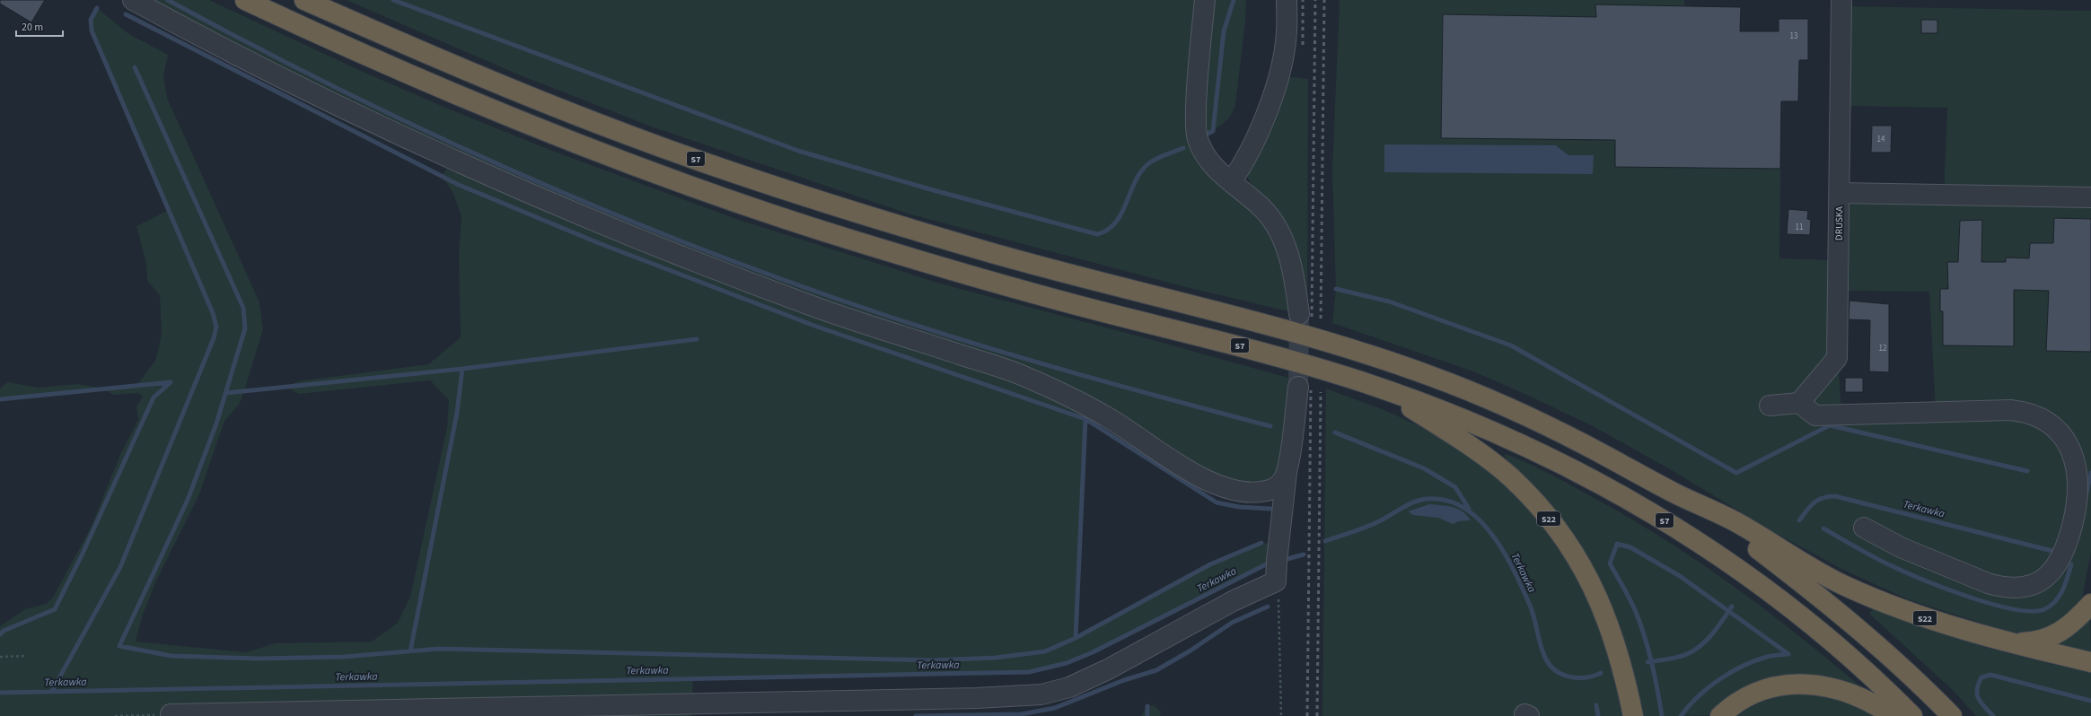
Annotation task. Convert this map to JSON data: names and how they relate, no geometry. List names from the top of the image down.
{
  "streets": {
    "highway": ["S7", "S22"],
    "street": ["DRUSKA"]
  },
  "crossings": [
    ["S7", "S22"]
  ],
  "water": ["Terkawka"],
  "house_numbers": [
    "13",
    "14",
    "11",
    "12"
  ],
  "scale_bar": "20 m"
}
